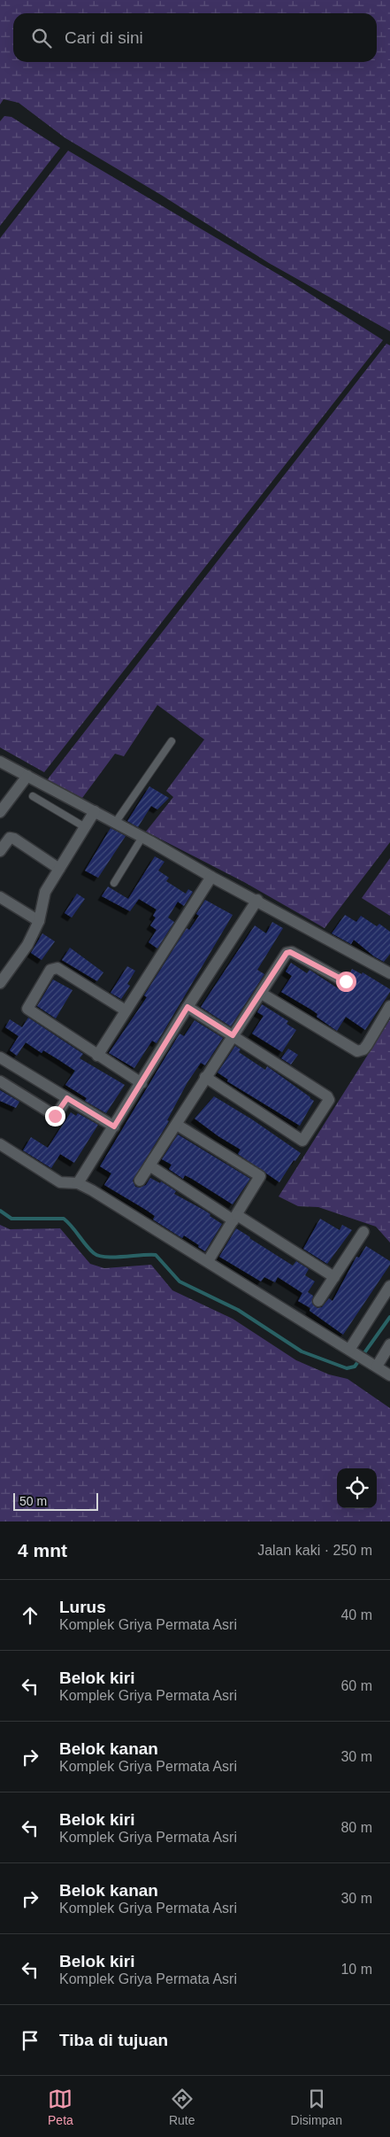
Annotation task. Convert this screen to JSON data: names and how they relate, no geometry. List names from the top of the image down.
{
  "scale_bar": "50 m",
  "page": {
    "search": "Cari di sini",
    "scale": "50 m",
    "heading": ["4 mnt", "Jalan kaki · 250 m"],
    "list": [
      ["Lurus", "Komplek Griya Permata Asri", "40 m"],
      ["Belok kiri", "Komplek Griya Permata Asri", "60 m"],
      ["Belok kanan", "Komplek Griya Permata Asri", "30 m"],
      ["Belok kiri", "Komplek Griya Permata Asri", "80 m"],
      ["Belok kanan", "Komplek Griya Permata Asri", "30 m"],
      ["Belok kiri", "Komplek Griya Permata Asri", "10 m"],
      "Tiba di tujuan"
    ],
    "nav": ["Peta", "Rute", "Disimpan"]
  }
}
